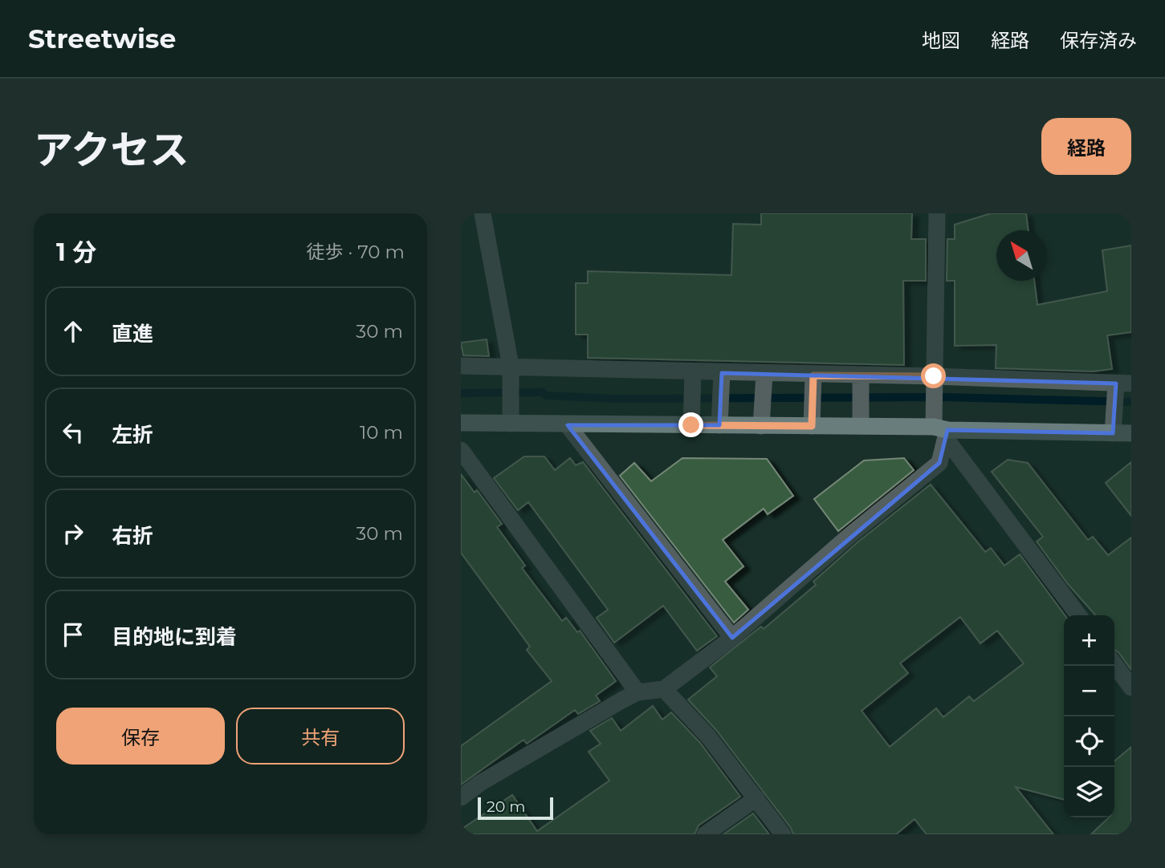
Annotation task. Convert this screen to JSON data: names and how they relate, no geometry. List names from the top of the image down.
{
  "scale_bar": "20 m",
  "north": "top left",
  "page": {
    "header": "Streetwise",
    "nav": ["地図", "経路", "保存済み"],
    "title": "アクセス",
    "buttons": [
      "経路",
      ["保存", "共有"]
    ],
    "heading": ["1 分", "徒歩 · 70 m"],
    "list": [
      ["直進", "30 m"],
      ["左折", "10 m"],
      ["右折", "30 m"],
      "目的地に到着"
    ],
    "map_buttons": ["+", "−"],
    "scale": "20 m"
  }
}
